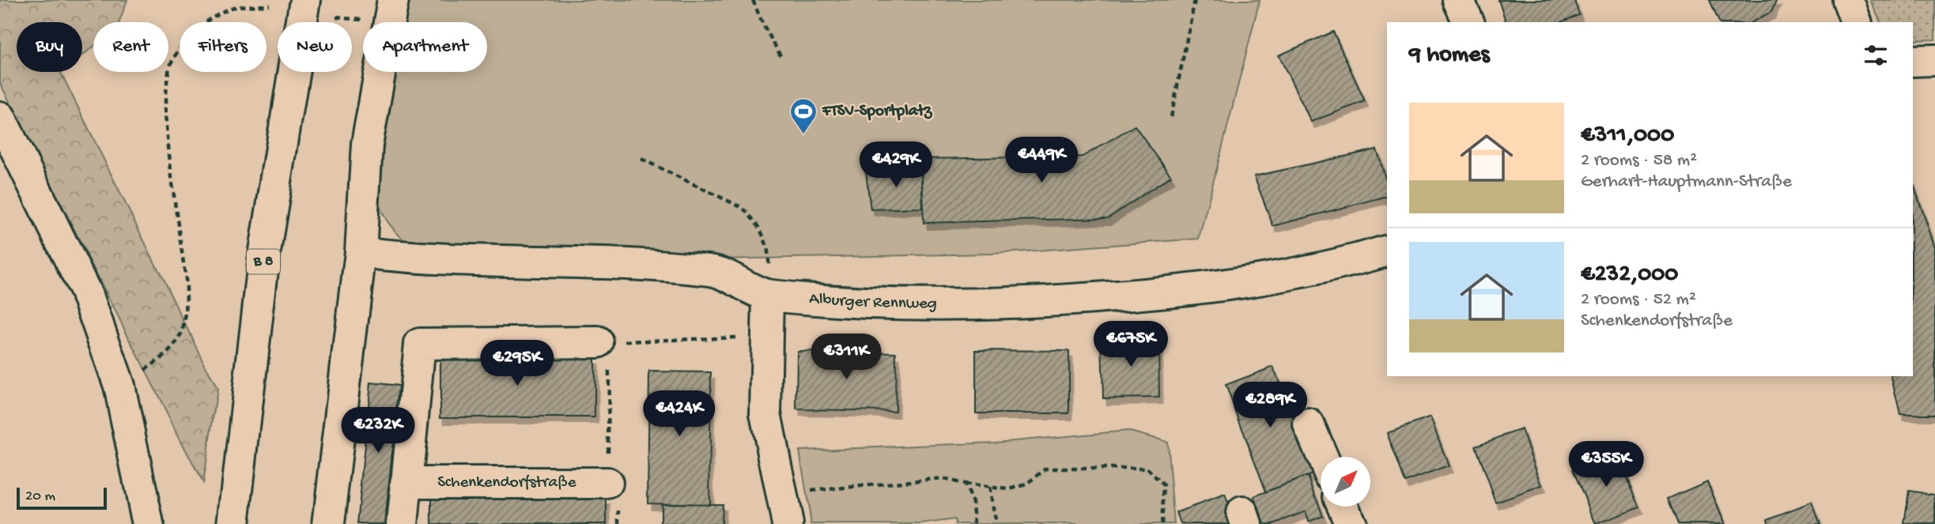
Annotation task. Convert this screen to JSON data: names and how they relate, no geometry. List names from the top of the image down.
{
  "streets": {
    "street": ["B 8", "Alburger Rennweg", "Schenkendorfstraße"]
  },
  "places": {
    "sports": ["FTSV-Sportplatz"]
  },
  "scale_bar": "20 m",
  "north": "top right",
  "page": {
    "chip": [
      "Buy",
      "Rent",
      "Filters",
      "New",
      "Apartment"
    ],
    "heading": "9 homes",
    "list": [
      {
        "name": "€311,000",
        "note": "2 rooms · 58 m² · Gerhart-Hauptmann-Straße"
      },
      {
        "name": "€232,000",
        "note": "2 rooms · 52 m² · Schenkendorfstraße"
      }
    ],
    "price": [
      "€449K",
      "€429K",
      "€675K",
      "€311K",
      "€295K",
      "€289K",
      "€424K",
      "€232K",
      "€355K"
    ],
    "scale": "20 m"
  }
}
